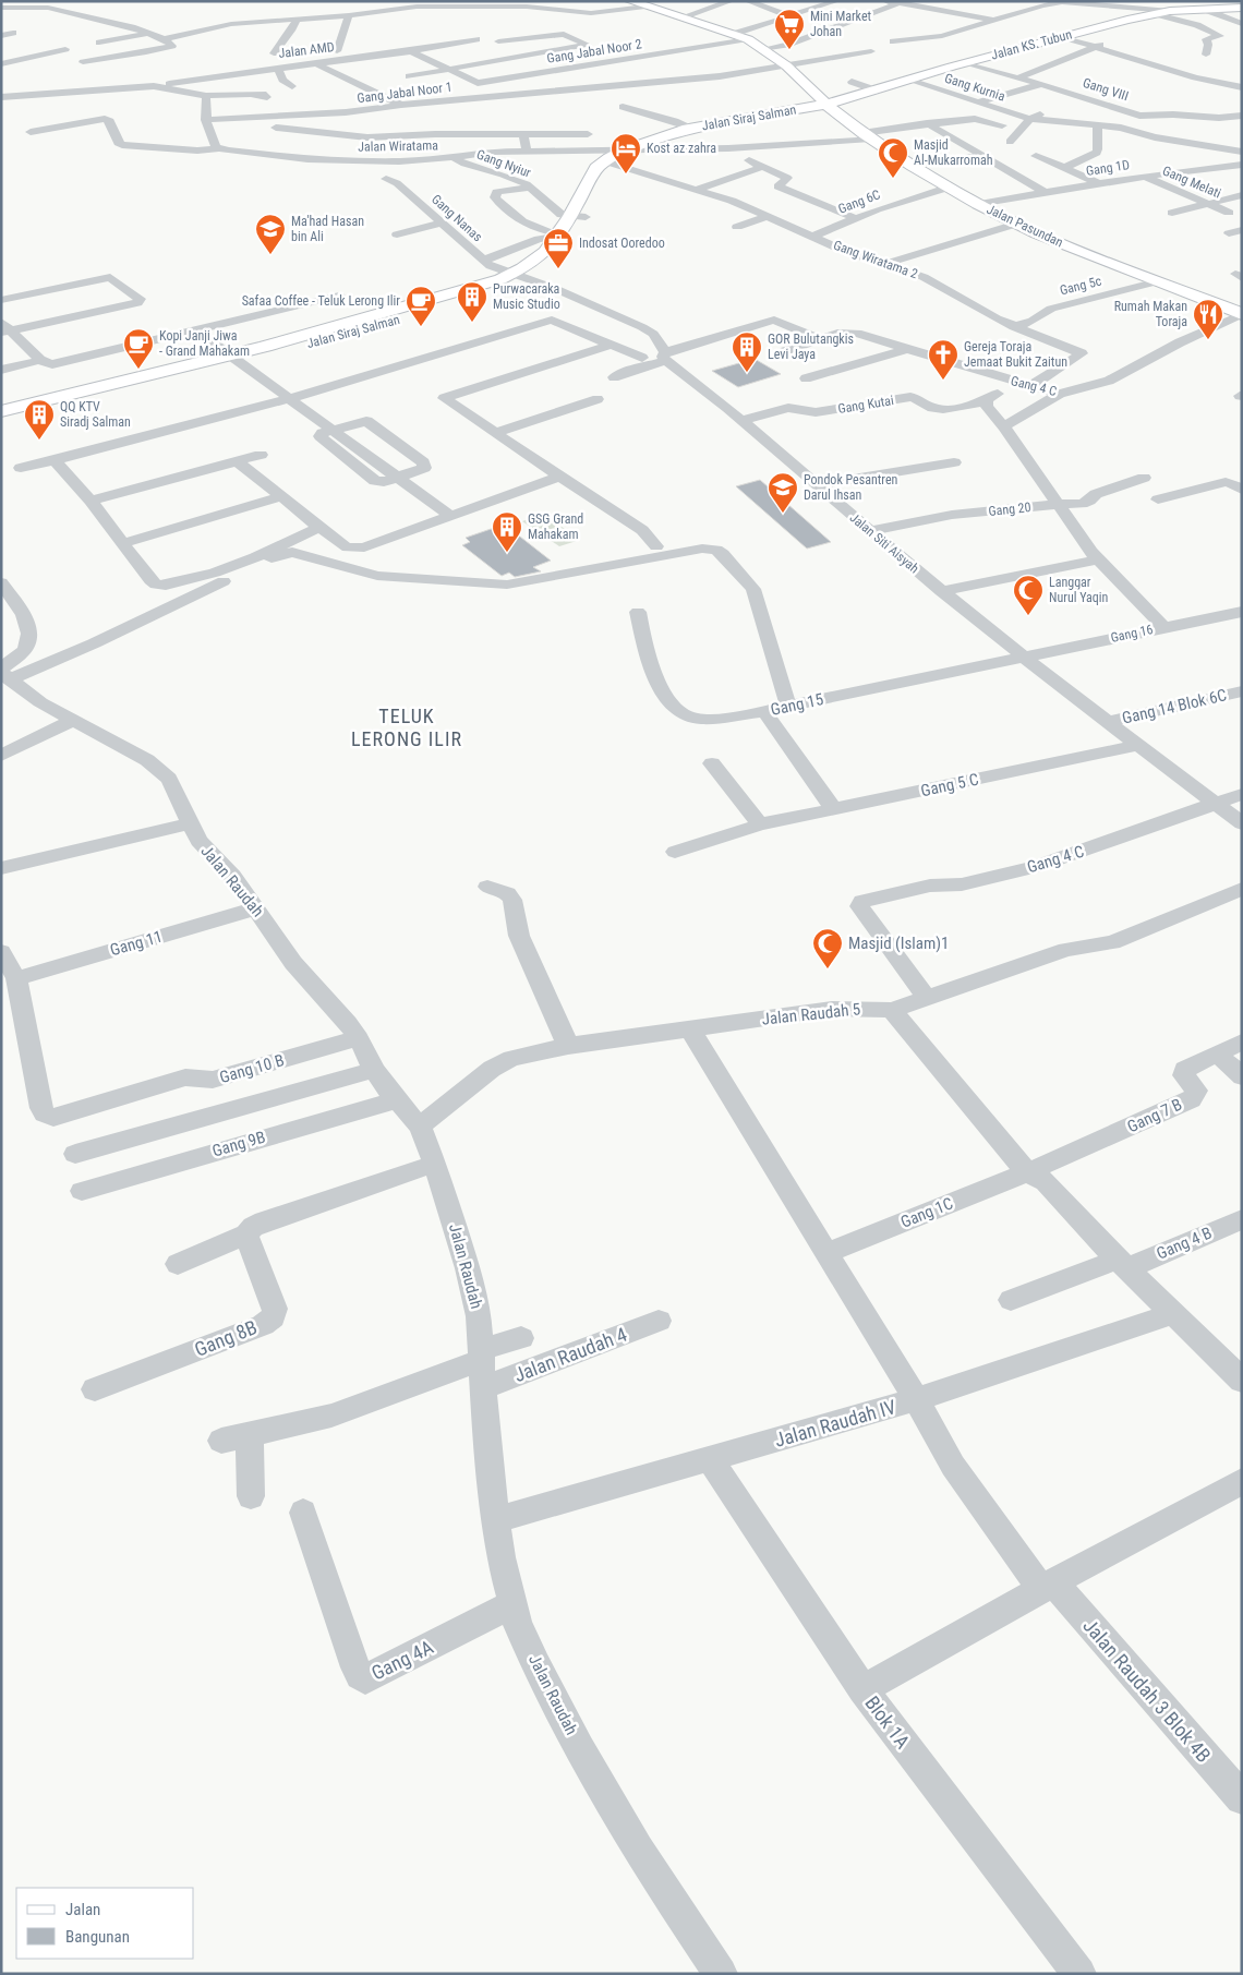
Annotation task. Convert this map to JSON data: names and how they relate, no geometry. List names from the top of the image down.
{
  "streets": {
    "street": [
      "Jalan KS. Tubun",
      "Jalan AMD",
      "Gang Jabal Noor 2",
      "Gang Kurnia",
      "Gang VIII",
      "Gang Jabal Noor 1",
      "Jalan Siraj Salman",
      "Jalan Wiratama",
      "Gang Nyiur",
      "Gang 1D",
      "Gang Melati",
      "Gang 6C",
      "Gang Nanas",
      "Jalan Pasundan",
      "Gang Wiratama 2",
      "Gang 5c",
      "Gang 4 C",
      "Gang Kutai",
      "Gang 20",
      "Jalan Siti Aisyah",
      "Gang 16",
      "Gang 15",
      "Gang 14 Blok 6C",
      "Gang 5 C",
      "Jalan Raudah",
      "Gang 11",
      "Jalan Raudah 5",
      "Gang 10 B",
      "Gang 7 B",
      "Gang 9B",
      "Gang 1C",
      "Gang 4 B",
      "Gang 8B",
      "Jalan Raudah 4",
      "Jalan Raudah IV",
      "Gang 4A",
      "Jalan Raudah 3 Blok 4B",
      "Blok 1A"
    ]
  },
  "crossings": [
    ["Jalan KS. Tubun", "Gang Kurnia"],
    ["Jalan KS. Tubun", "Gang VIII"],
    ["Jalan KS. Tubun", "Jalan Siraj Salman"],
    ["Jalan KS. Tubun", "Jalan Pasundan"],
    ["Gang Jabal Noor 2", "Jalan Pasundan"],
    ["Gang Jabal Noor 1", "Jalan Pasundan"],
    ["Jalan Siraj Salman", "Jalan Wiratama"],
    ["Jalan Siraj Salman", "Gang Nyiur"],
    ["Jalan Siraj Salman", "Gang Nanas"],
    ["Jalan Siraj Salman", "Jalan Pasundan"],
    ["Jalan Siraj Salman", "Gang Wiratama 2"],
    ["Jalan Siraj Salman", "Jalan Siti Aisyah"],
    ["Jalan Wiratama", "Gang Nyiur"],
    ["Jalan Wiratama", "Jalan Pasundan"],
    ["Gang 1D", "Gang Melati"],
    ["Gang 1D", "Jalan Pasundan"],
    ["Gang 6C", "Jalan Pasundan"],
    ["Gang 6C", "Gang Wiratama 2"],
    ["Gang Nanas", "Jalan Siti Aisyah"],
    ["Jalan Pasundan", "Gang 5c"],
    ["Jalan Pasundan", "Gang 4 C"],
    ["Gang Wiratama 2", "Gang 5c"],
    ["Gang Wiratama 2", "Gang 4 C"],
    ["Gang 4 C", "Jalan Siti Aisyah"],
    ["Gang 4 C", "Jalan Raudah 5"],
    ["Gang Kutai", "Jalan Siti Aisyah"],
    ["Gang 20", "Jalan Siti Aisyah"],
    ["Jalan Siti Aisyah", "Gang 16"],
    ["Jalan Siti Aisyah", "Gang 15"],
    ["Jalan Siti Aisyah", "Gang 14 Blok 6C"],
    ["Jalan Siti Aisyah", "Gang 5 C"],
    ["Gang 16", "Gang 15"],
    ["Jalan Raudah", "Gang 11"],
    ["Jalan Raudah", "Jalan Raudah 5"],
    ["Jalan Raudah", "Gang 10 B"],
    ["Jalan Raudah", "Gang 9B"],
    ["Jalan Raudah", "Jalan Raudah 4"],
    ["Jalan Raudah", "Jalan Raudah IV"],
    ["Jalan Raudah", "Gang 4A"],
    ["Gang 11", "Gang 10 B"],
    ["Jalan Raudah 5", "Jalan Raudah 3 Blok 4B"],
    ["Gang 7 B", "Gang 1C"],
    ["Gang 1C", "Jalan Raudah 3 Blok 4B"],
    ["Jalan Raudah IV", "Jalan Raudah 3 Blok 4B"],
    ["Jalan Raudah IV", "Blok 1A"]
  ],
  "districts": ["TELUK LERONG ILIR"],
  "places": {
    "supermarket": ["Mini Market Johan"],
    "hotel": ["Kost az zahra"],
    "mosque": ["Masjid Al-Mukarromah", "Langgar Nurul Yaqin", "Masjid (Islam)1"],
    "school or university": ["Ma'had Hasan bin Ali", "Pondok Pesantren Darul Ihsan"],
    "office": ["Indosat Ooredoo"],
    "building": [
      "Purwacaraka Music Studio",
      "GOR Bulutangkis Levi Jaya",
      "QQ KTV Siradj Salman",
      "GSG Grand Mahakam"
    ],
    "cafe": ["Safaa Coffee - Teluk Lerong Ilir", "Kopi Janji Jiwa - Grand Mahakam"],
    "restaurant": ["Rumah Makan Toraja"],
    "church": ["Gereja Toraja Jemaat Bukit Zaitun"]
  },
  "legend": ["Jalan", "Bangunan"]
}
